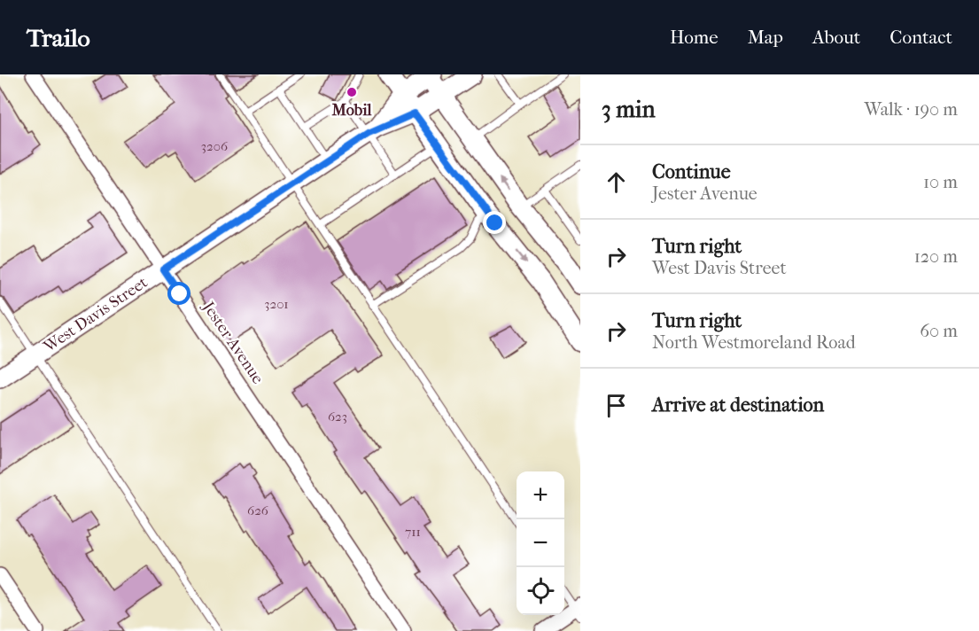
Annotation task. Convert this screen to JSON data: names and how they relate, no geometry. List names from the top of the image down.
{
  "streets": {
    "main road": ["West Davis Street"],
    "street": ["Jester Avenue"]
  },
  "crossings": [
    ["West Davis Street", "Jester Avenue"]
  ],
  "places": ["Mobil"],
  "house_numbers": [
    "3206",
    "3201",
    "623",
    "626",
    "711"
  ],
  "page": {
    "header": "Trailo",
    "nav": [
      "Home",
      "Map",
      "About",
      "Contact"
    ],
    "heading": ["3 min", "Walk · 190 m"],
    "list": [
      ["Continue", "Jester Avenue", "10 m"],
      ["Turn right", "West Davis Street", "120 m"],
      ["Turn right", "North Westmoreland Road", "60 m"],
      "Arrive at destination"
    ],
    "map_buttons": ["+", "−"]
  }
}
